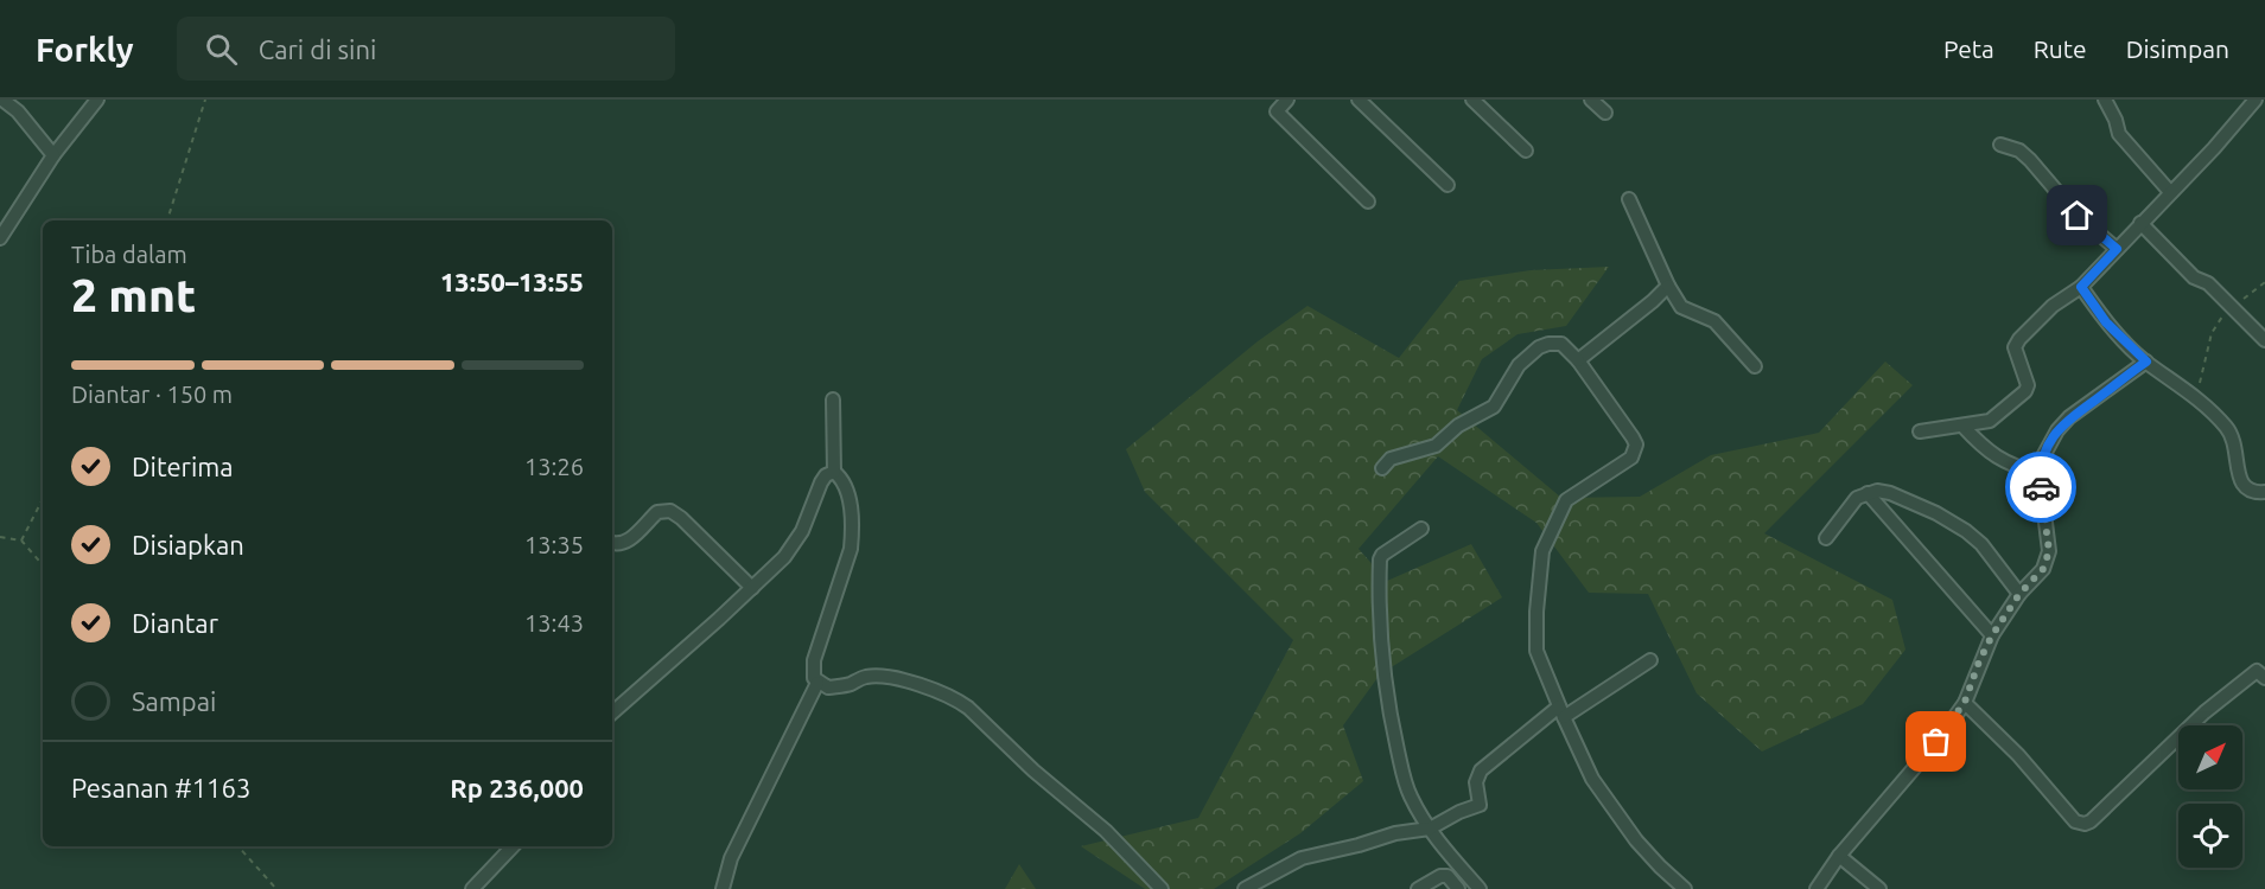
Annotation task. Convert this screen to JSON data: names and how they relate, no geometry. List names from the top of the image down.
{
  "north": "top right",
  "page": {
    "header": "Forkly",
    "search": "Cari di sini",
    "nav": ["Peta", "Rute", "Disimpan"],
    "heading": ["2 mnt", "Tiba dalam", "13:50–13:55"],
    "panel": ["Pesanan #1163", "Rp 236,000"],
    "bar": "Diantar · 150 m",
    "list": [
      ["Diterima", "13:26"],
      ["Disiapkan", "13:35"],
      ["Diantar", "13:43"],
      "Sampai"
    ]
  }
}
